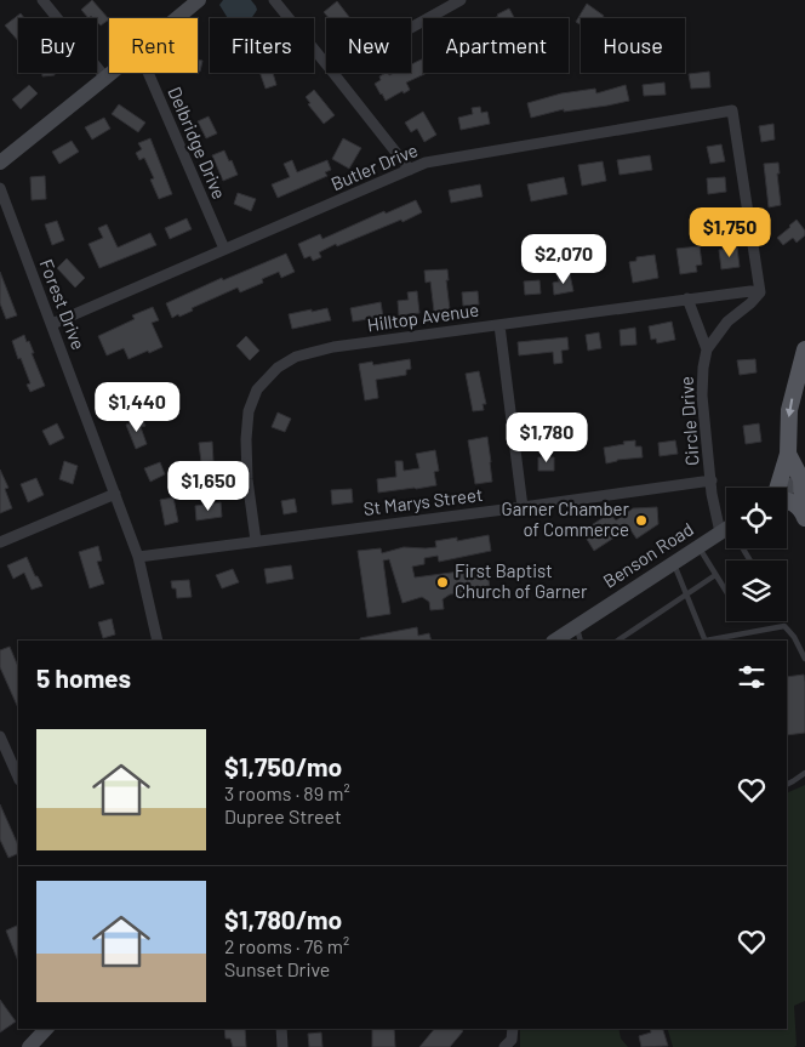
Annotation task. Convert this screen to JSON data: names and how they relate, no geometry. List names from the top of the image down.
{
  "streets": {
    "main road": ["Benson Road"],
    "street": [
      "Delbridge Drive",
      "Butler Drive",
      "Forest Drive",
      "Hilltop Avenue",
      "Circle Drive",
      "St Marys Street"
    ]
  },
  "crossings": [
    ["Delbridge Drive", "Butler Drive"],
    ["Butler Drive", "Forest Drive"],
    ["Butler Drive", "Hilltop Avenue"],
    ["Butler Drive", "Circle Drive"],
    ["Forest Drive", "St Marys Street"],
    ["Hilltop Avenue", "Circle Drive"],
    ["Hilltop Avenue", "St Marys Street"],
    ["Circle Drive", "St Marys Street"]
  ],
  "places": ["Garner Chamber of Commerce", "First Baptist Church of Garner"],
  "page": {
    "chip": [
      "Buy",
      "Rent",
      "Filters",
      "New",
      "Apartment",
      "House"
    ],
    "price": [
      "$1,750",
      "$2,070",
      "$1,440",
      "$1,780",
      "$1,650"
    ],
    "heading": "5 homes",
    "list": [
      {
        "name": "$1,750/mo",
        "note": "3 rooms · 89 m² · Dupree Street"
      },
      {
        "name": "$1,780/mo",
        "note": "2 rooms · 76 m² · Sunset Drive"
      }
    ]
  }
}
